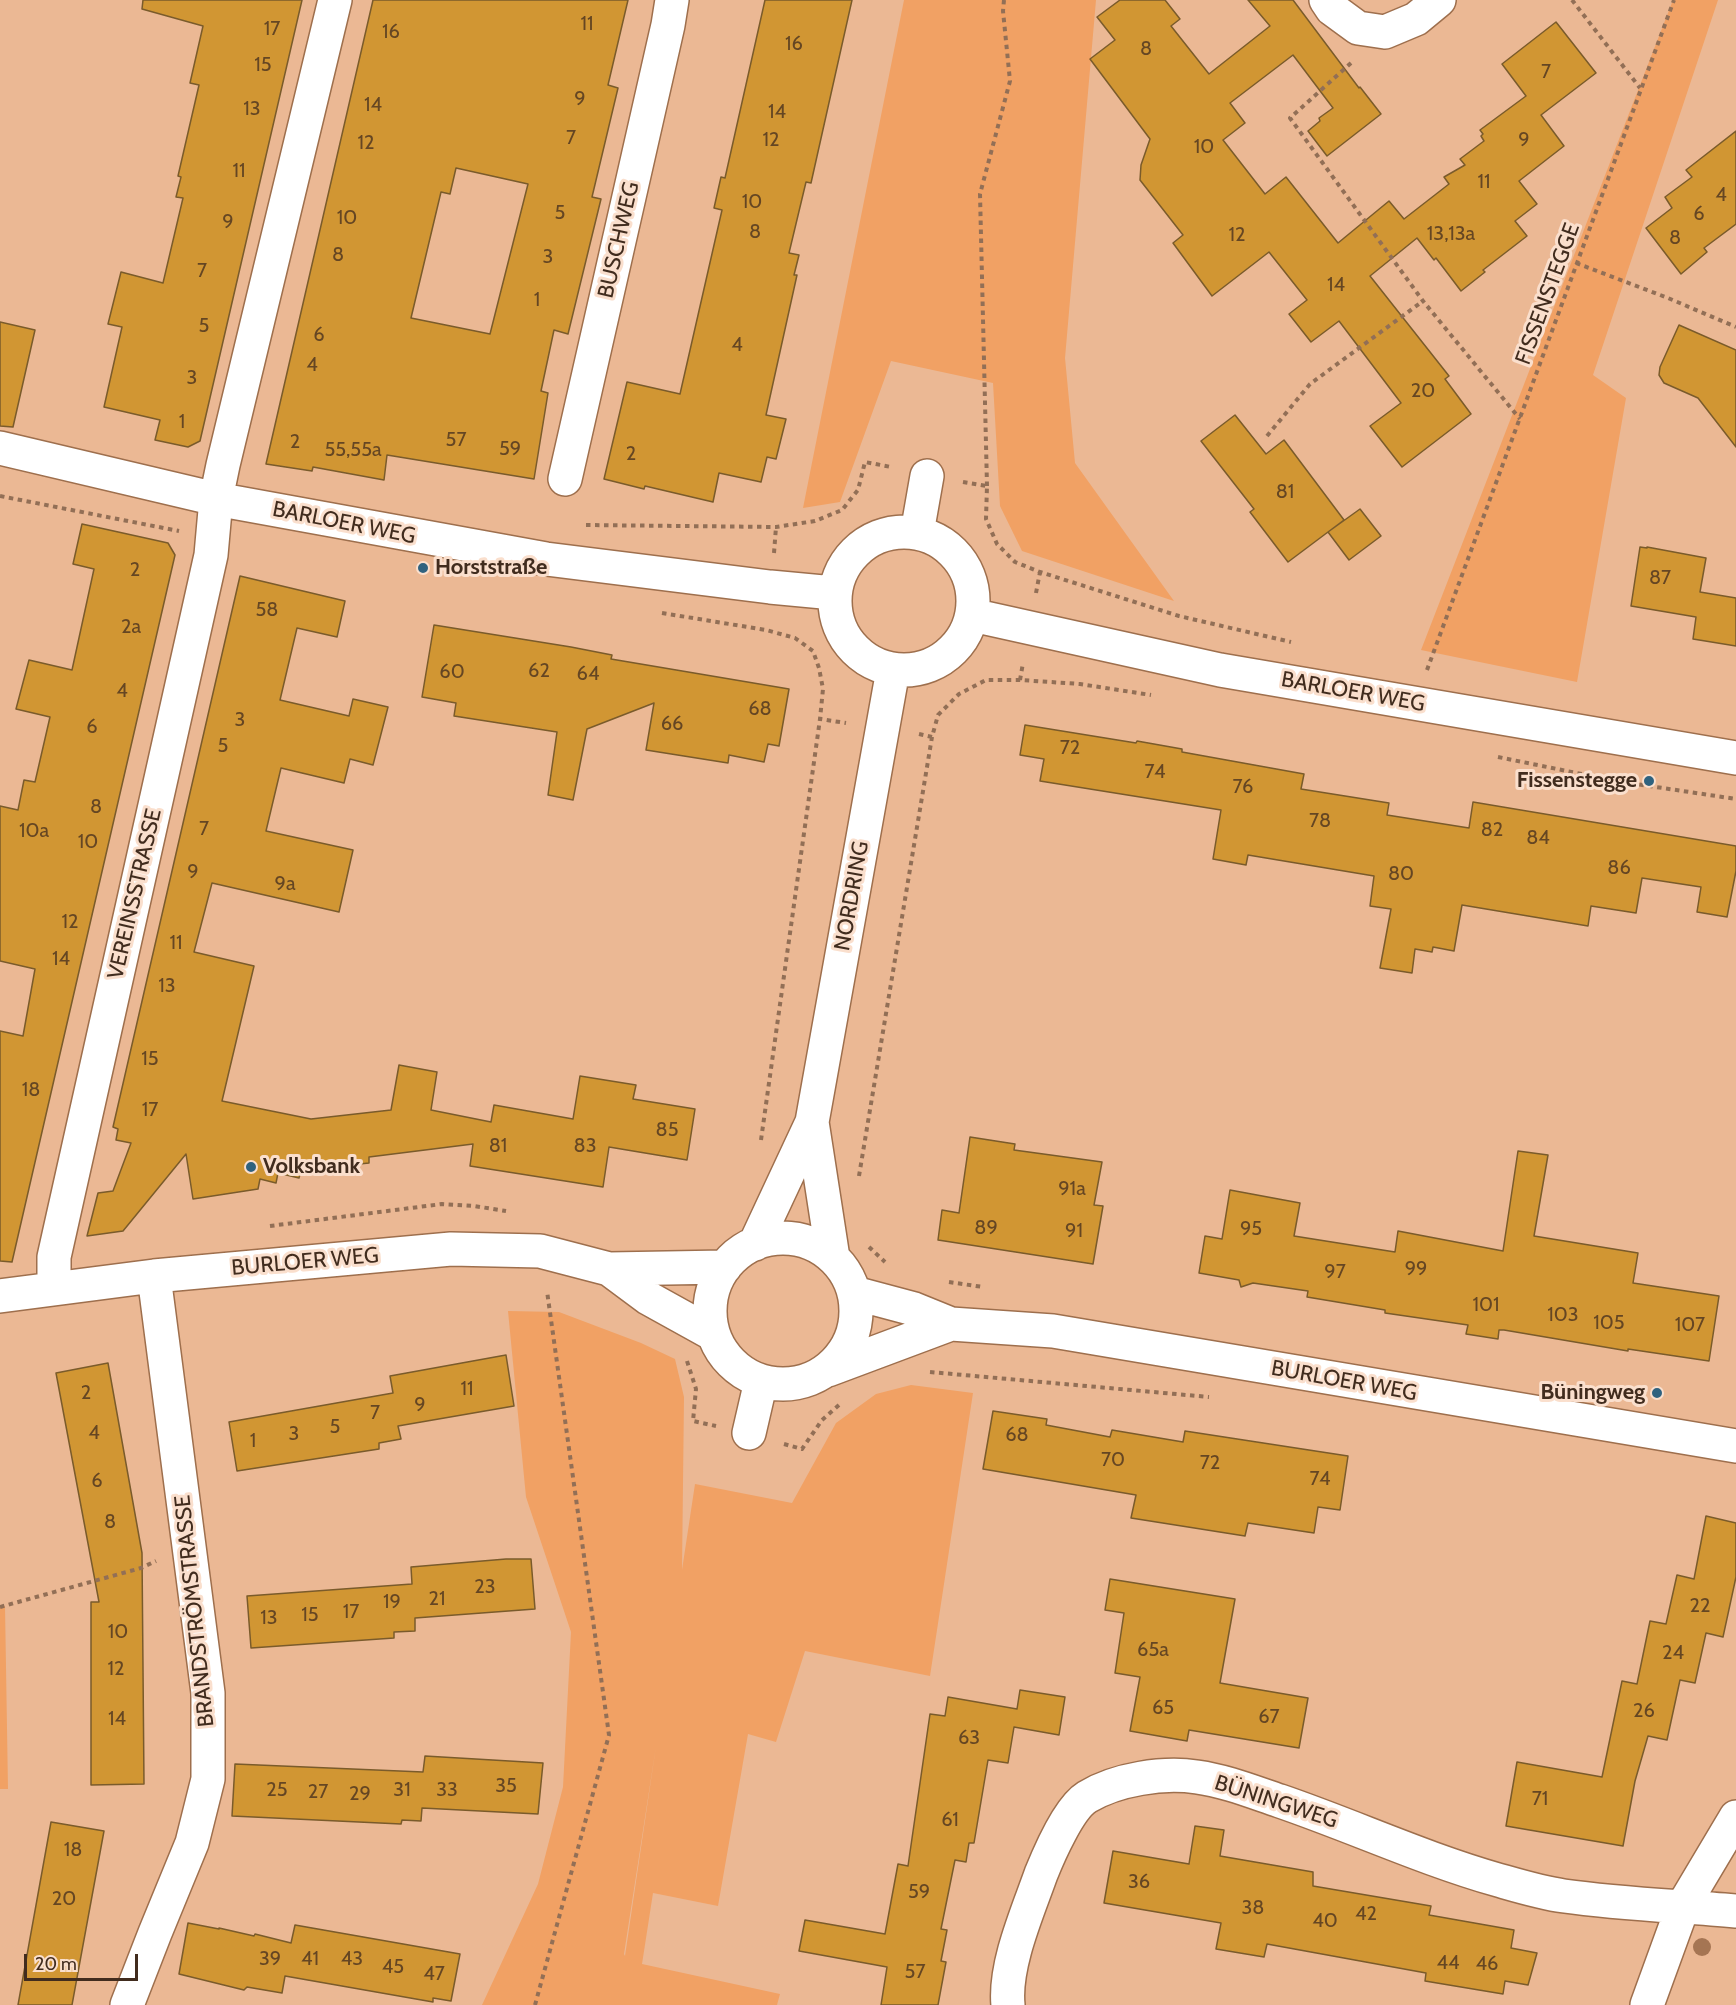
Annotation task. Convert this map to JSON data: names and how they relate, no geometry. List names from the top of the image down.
{
  "streets": {
    "street": [
      "BUSCHWEG",
      "BARLOER WEG",
      "VEREINSSTRASSE",
      "NORDRING",
      "BURLOER WEG",
      "BRANDSTRÖMSTRASSE",
      "BÜNINGWEG"
    ],
    "path": ["FISSENSTEGGE"]
  },
  "crossings": [
    ["FISSENSTEGGE", "BARLOER WEG"],
    ["BARLOER WEG", "VEREINSSTRASSE"],
    ["BARLOER WEG", "NORDRING"],
    ["VEREINSSTRASSE", "BURLOER WEG"],
    ["NORDRING", "BURLOER WEG"],
    ["BURLOER WEG", "BRANDSTRÖMSTRASSE"]
  ],
  "places": [
    "Horststraße",
    "Fissenstegge",
    "Volksbank",
    "Büningweg"
  ],
  "house_numbers": [
    "11",
    "17",
    "16",
    "16",
    "8",
    "15",
    "7",
    "9",
    "14",
    "13",
    "14",
    "7",
    "12",
    "9",
    "12",
    "10",
    "11",
    "11",
    "4",
    "10",
    "5",
    "6",
    "10",
    "9",
    "8",
    "13,13a",
    "12",
    "8",
    "8",
    "3",
    "7",
    "14",
    "1",
    "5",
    "6",
    "4",
    "4",
    "3",
    "20",
    "1",
    "57",
    "2",
    "59",
    "55,55a",
    "2",
    "81",
    "2",
    "87",
    "58",
    "2a",
    "62",
    "60",
    "64",
    "4",
    "68",
    "3",
    "66",
    "6",
    "5",
    "72",
    "74",
    "76",
    "8",
    "78",
    "7",
    "82",
    "10a",
    "84",
    "10",
    "86",
    "9",
    "80",
    "9a",
    "12",
    "11",
    "14",
    "13",
    "15",
    "18",
    "17",
    "85",
    "81",
    "83",
    "91a",
    "89",
    "95",
    "91",
    "99",
    "97",
    "101",
    "103",
    "105",
    "107",
    "11",
    "2",
    "9",
    "7",
    "5",
    "4",
    "3",
    "68",
    "1",
    "70",
    "72",
    "74",
    "6",
    "8",
    "23",
    "21",
    "19",
    "22",
    "17",
    "15",
    "13",
    "10",
    "65a",
    "24",
    "12",
    "65",
    "26",
    "67",
    "14",
    "63",
    "35",
    "25",
    "31",
    "33",
    "27",
    "29",
    "71",
    "61",
    "18",
    "36",
    "59",
    "20",
    "38",
    "42",
    "40",
    "39",
    "41",
    "43",
    "44",
    "46",
    "45",
    "57",
    "47"
  ],
  "scale_bar": "20 m"
}
